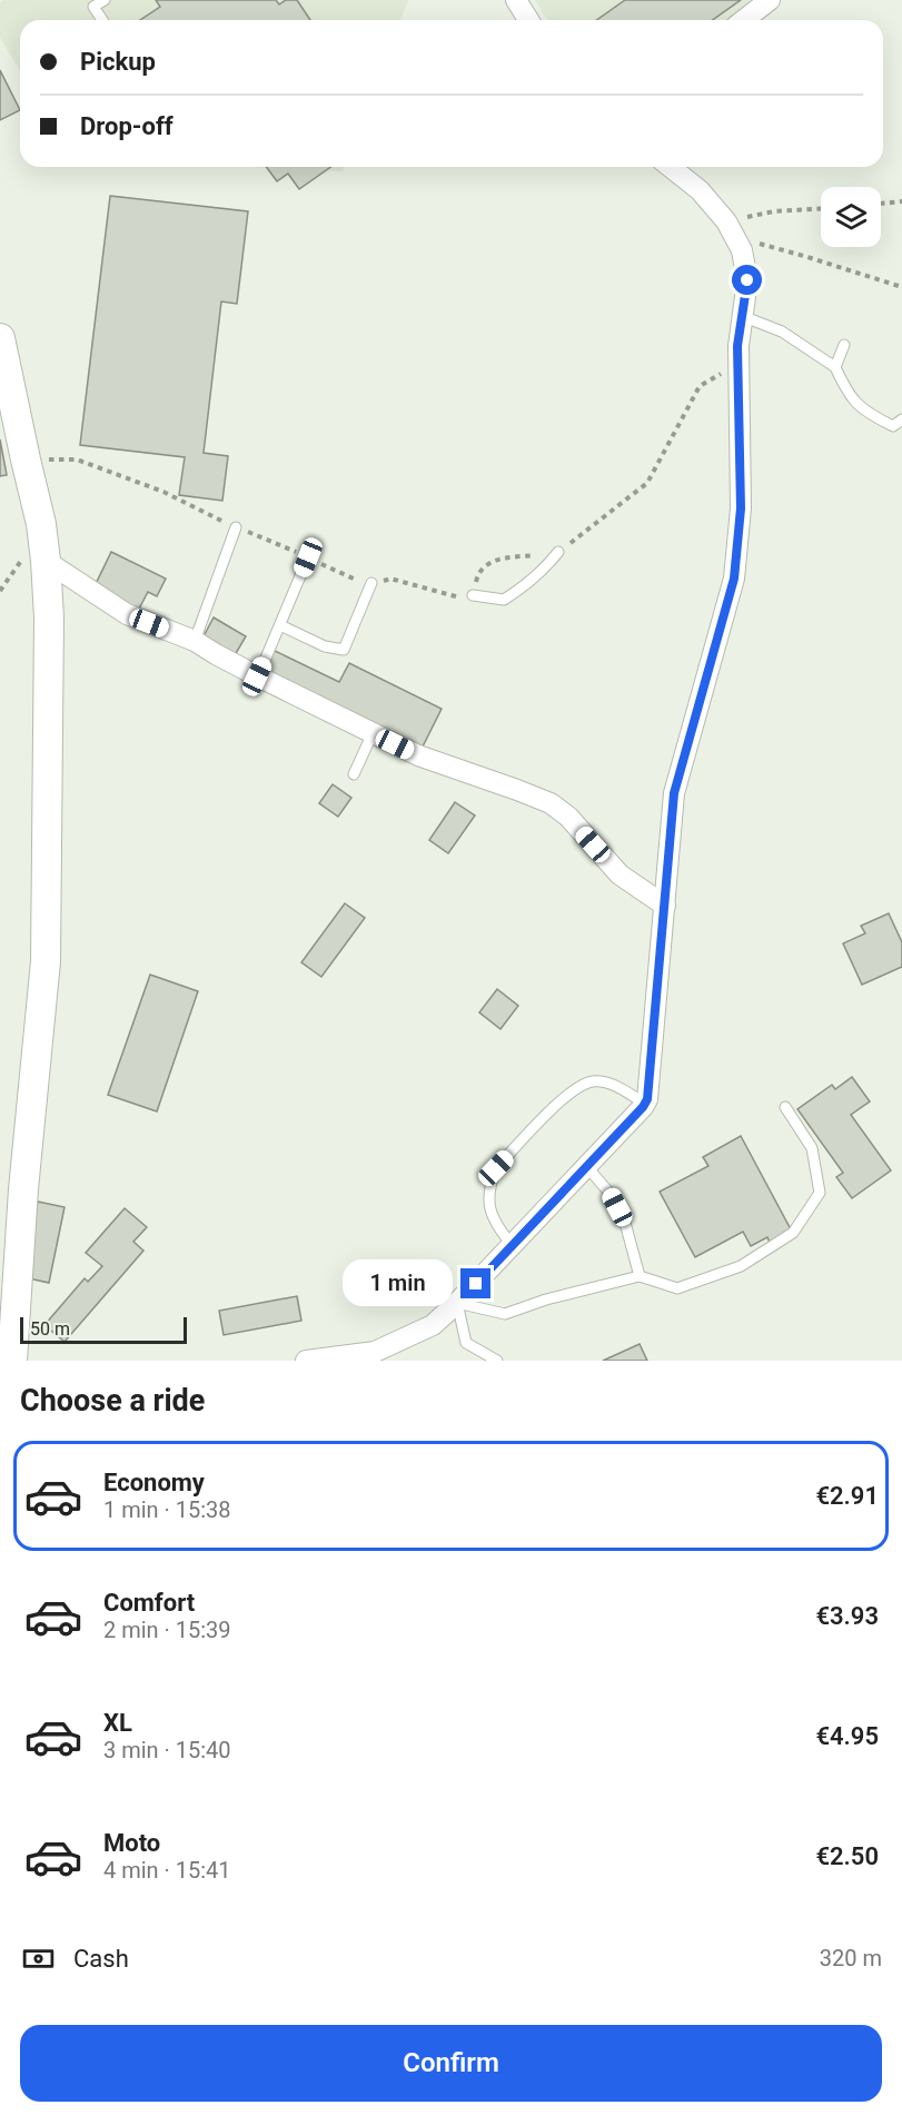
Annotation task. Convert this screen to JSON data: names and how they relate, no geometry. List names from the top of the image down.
{
  "scale_bar": "50 m",
  "page": {
    "banner": ["Pickup", "Drop-off"],
    "bubble": "1 min",
    "scale": "50 m",
    "heading": "Choose a ride",
    "list": [
      {
        "name": "Economy",
        "note": "1 min · 15:38",
        "value": "€2.91"
      },
      {
        "name": "Comfort",
        "note": "2 min · 15:39",
        "value": "€3.93"
      },
      {
        "name": "XL",
        "note": "3 min · 15:40",
        "value": "€4.95"
      },
      {
        "name": "Moto",
        "note": "4 min · 15:41",
        "value": "€2.50"
      }
    ],
    "pay": ["Cash", "320 m"],
    "buttons": "Confirm"
  }
}
